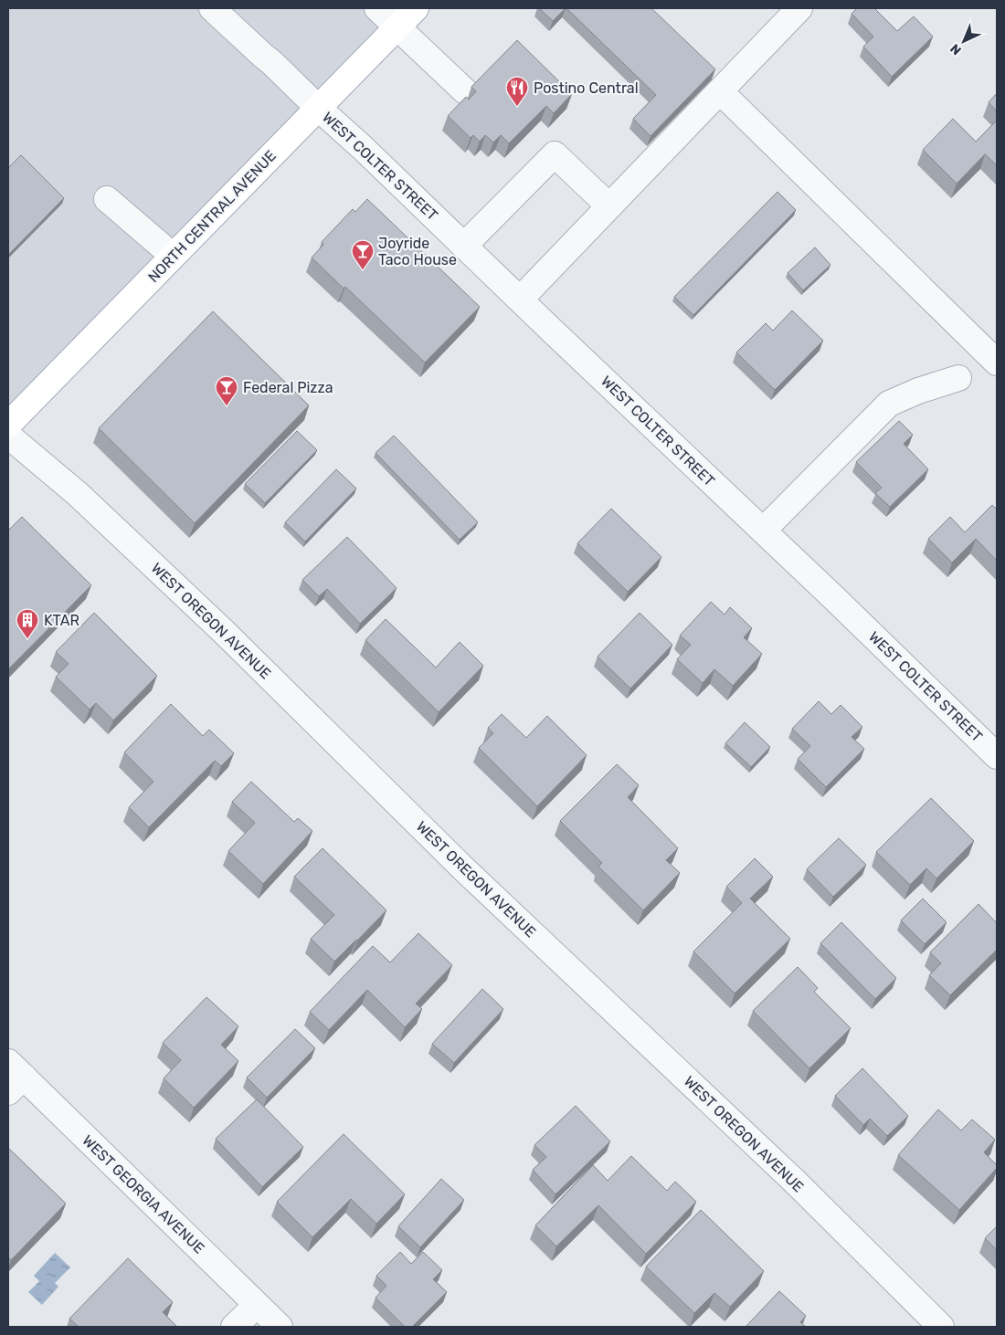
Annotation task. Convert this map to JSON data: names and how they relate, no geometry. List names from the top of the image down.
{
  "streets": {
    "main road": ["NORTH CENTRAL AVENUE"],
    "street": ["WEST COLTER STREET", "WEST OREGON AVENUE", "WEST GEORGIA AVENUE"]
  },
  "crossings": [
    ["WEST COLTER STREET", "NORTH CENTRAL AVENUE"]
  ],
  "places": {
    "restaurant": ["Postino Central"],
    "bar": ["Joyride Taco House", "Federal Pizza"],
    "building": ["KTAR"]
  },
  "north": "bottom left"
}
